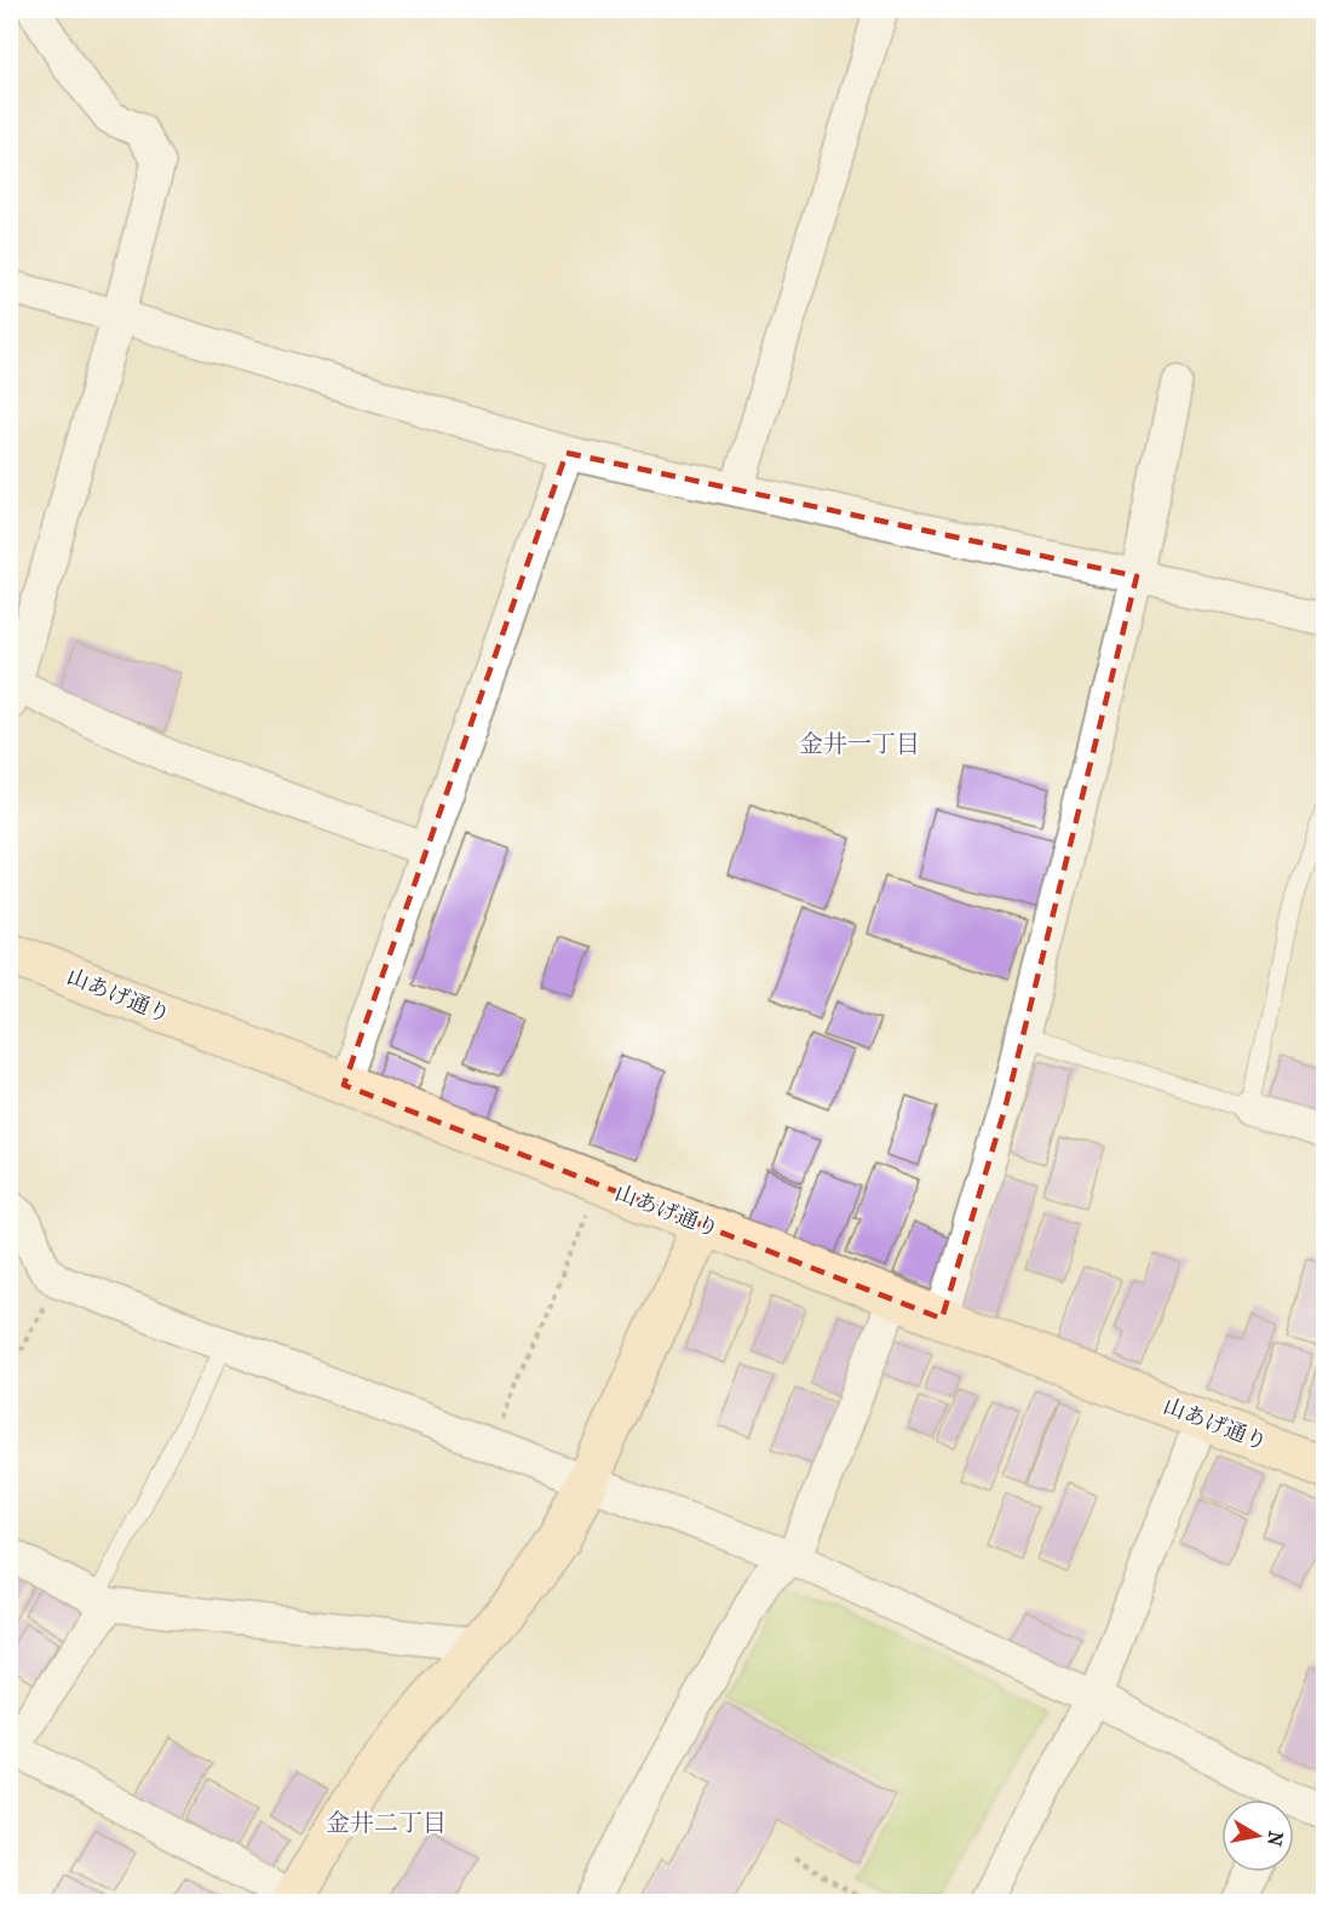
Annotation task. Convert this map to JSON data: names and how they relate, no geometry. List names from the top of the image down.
{
  "streets": {
    "main road": ["山あげ通り"]
  },
  "districts": ["金井一丁目", "金井二丁目"],
  "north": "right"
}
